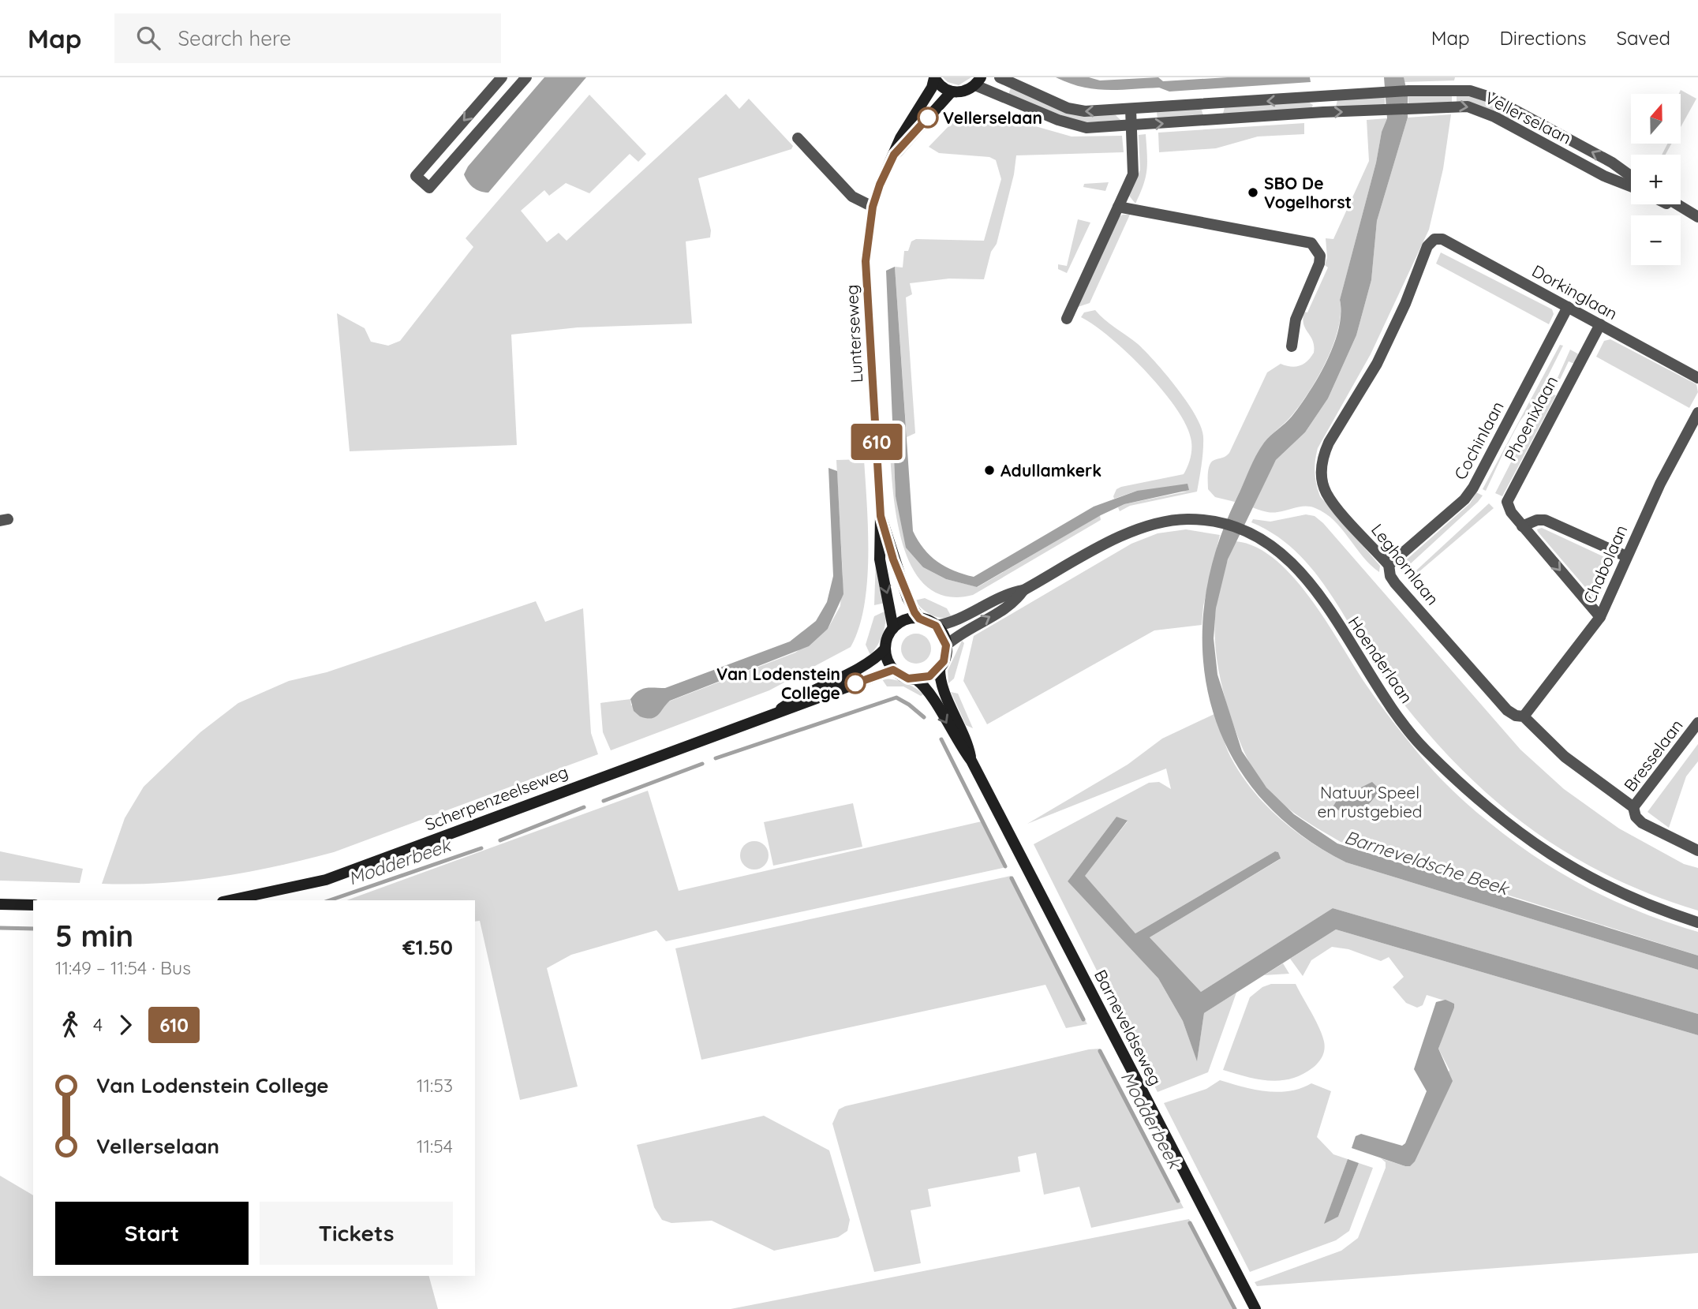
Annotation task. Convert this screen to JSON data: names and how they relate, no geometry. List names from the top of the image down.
{
  "streets": {
    "main road": ["Lunterseweg", "Scherpenzeelseweg", "Barneveldseweg"],
    "street": [
      "Vellerselaan",
      "Dorkinglaan",
      "Phoenixlaan",
      "Cochinlaan",
      "Leghornlaan",
      "Chabolaan",
      "Hoenderlaan",
      "Bresselaan"
    ]
  },
  "crossings": [
    ["Dorkinglaan", "Phoenixlaan"],
    ["Dorkinglaan", "Cochinlaan"],
    ["Dorkinglaan", "Leghornlaan"],
    ["Lunterseweg", "Hoenderlaan"],
    ["Lunterseweg", "Scherpenzeelseweg"],
    ["Lunterseweg", "Barneveldseweg"],
    ["Phoenixlaan", "Chabolaan"],
    ["Cochinlaan", "Leghornlaan"],
    ["Leghornlaan", "Chabolaan"],
    ["Leghornlaan", "Bresselaan"],
    ["Hoenderlaan", "Scherpenzeelseweg"],
    ["Hoenderlaan", "Barneveldseweg"],
    ["Scherpenzeelseweg", "Barneveldseweg"]
  ],
  "water": ["Modderbeek", "Barneveldsche Beek"],
  "parks": ["Natuur Speel en rustgebied"],
  "places": [
    "Vellerselaan",
    "SBO De Vogelhorst",
    "Adullamkerk",
    "Van Lodenstein College"
  ],
  "lines": ["bus line 610"],
  "north": "top",
  "page": {
    "header": "Map",
    "search": "Search here",
    "nav": ["Map", "Directions", "Saved"],
    "on_map": "610",
    "map_buttons": ["+", "−"],
    "heading": ["5 min", "11:49 – 11:54 · Bus", "€1.50"],
    "legs": ["4", "610"],
    "list": [
      {
        "name": "Van Lodenstein College",
        "value": "11:53"
      },
      {
        "name": "Vellerselaan",
        "value": "11:54"
      }
    ],
    "buttons": ["Start", "Tickets"]
  }
}
